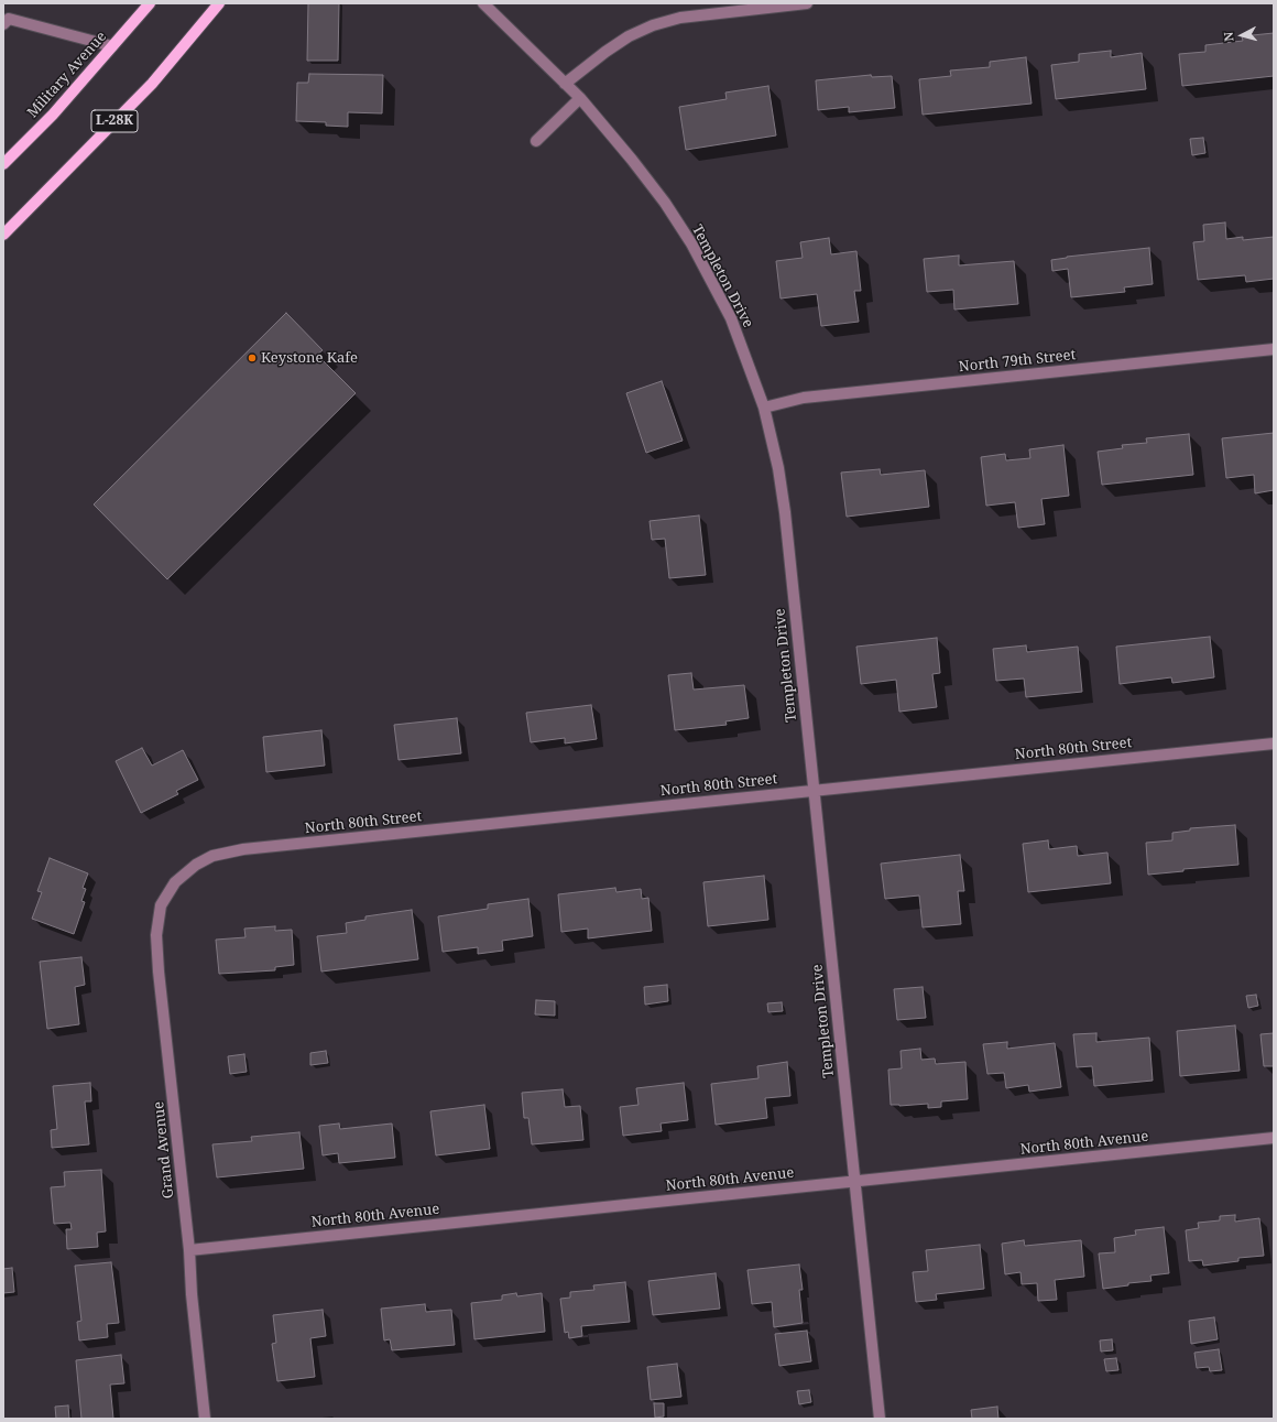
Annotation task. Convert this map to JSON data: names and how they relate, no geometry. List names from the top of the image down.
{
  "streets": {
    "main road": ["Military Avenue", "L-28K"],
    "street": [
      "Templeton Drive",
      "North 79th Street",
      "North 80th Street",
      "North 80th Avenue",
      "Grand Avenue"
    ]
  },
  "crossings": [
    ["Templeton Drive", "North 79th Street"],
    ["Templeton Drive", "North 80th Street"],
    ["Templeton Drive", "North 80th Avenue"],
    ["North 80th Street", "Grand Avenue"],
    ["North 80th Avenue", "Grand Avenue"]
  ],
  "places": ["Keystone Kafe"],
  "north": "left"
}
